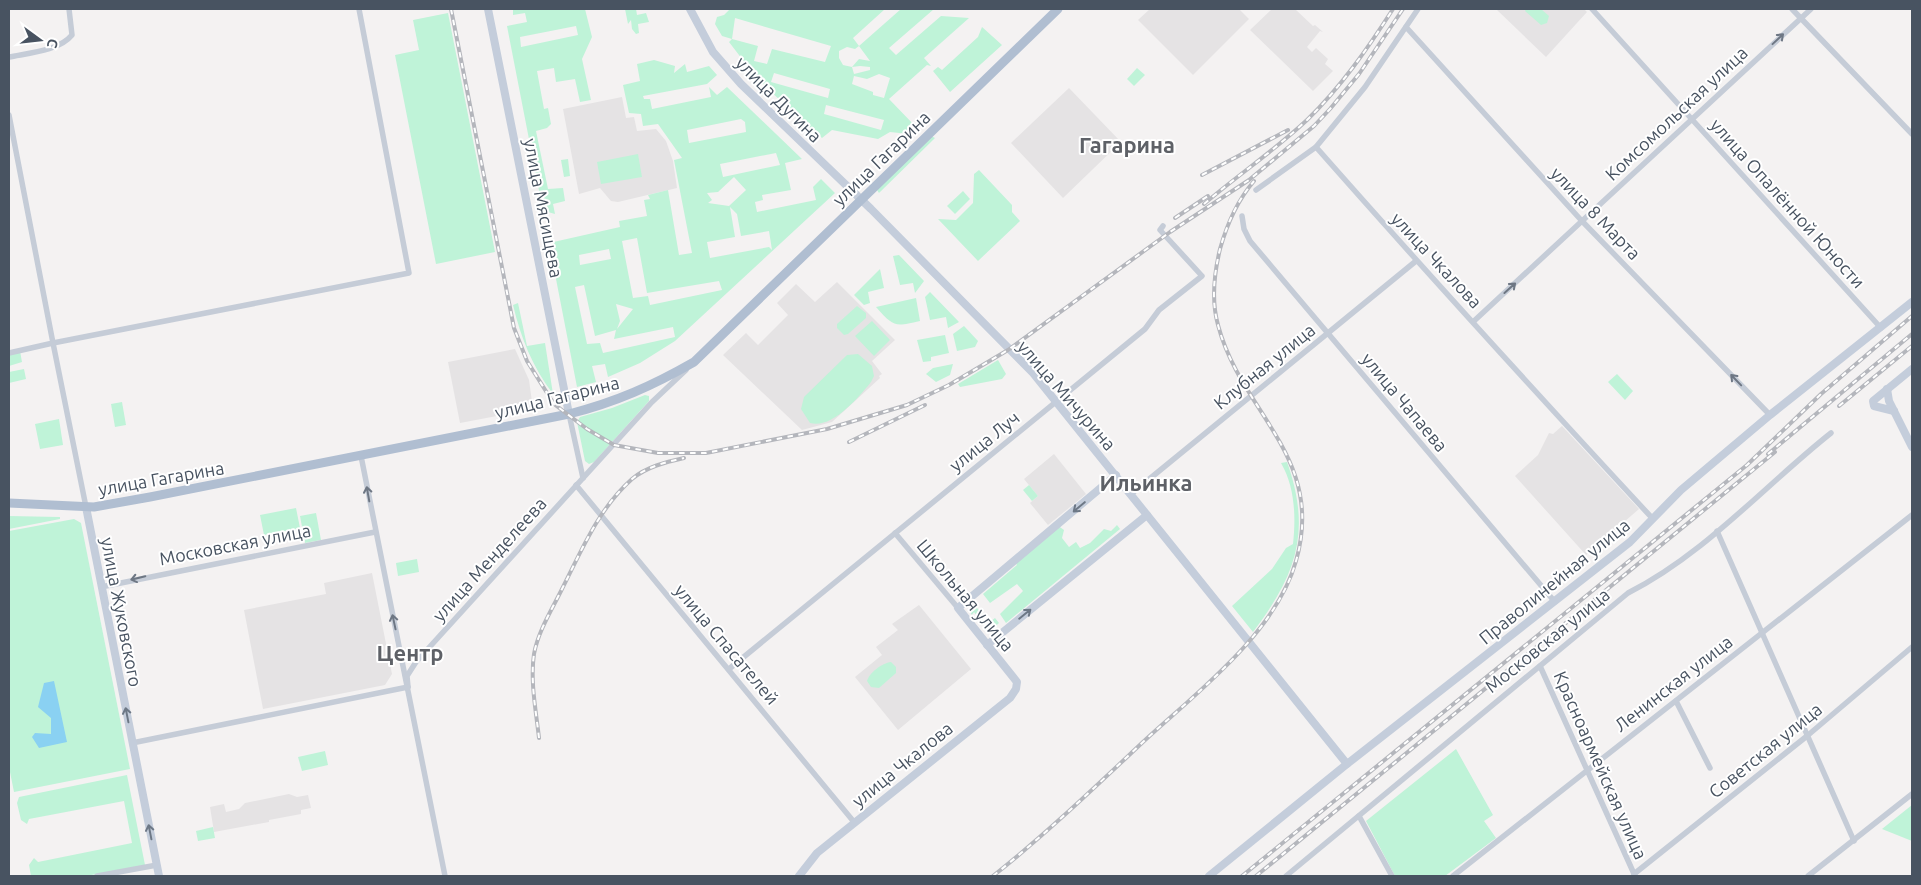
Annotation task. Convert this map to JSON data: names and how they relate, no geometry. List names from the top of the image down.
{
  "streets": {
    "main road": [
      "улица Дугина",
      "улица Гагарина",
      "улица Мясищева",
      "улица Чкалова",
      "улица Мичурина",
      "Праволинейная улица",
      "Школьная улица",
      "улица Жуковского"
    ],
    "street": [
      "Комсомольская улица",
      "улица Опалённой Юности",
      "улица 8 Марта",
      "Клубная улица",
      "улица Чапаева",
      "улица Луч",
      "Московская улица",
      "улица Менделеева",
      "улица Спасателей",
      "Ленинская улица",
      "Советская улица",
      "Красноармейская улица"
    ]
  },
  "crossings": [
    ["улица Дугина", "улица Гагарина"],
    ["улица Дугина", "улица Мичурина"],
    ["Комсомольская улица", "улица Опалённой Юности"],
    ["Комсомольская улица", "улица 8 Марта"],
    ["Комсомольская улица", "улица Чкалова"],
    ["улица Гагарина", "улица Мясищева"],
    ["улица Гагарина", "улица Мичурина"],
    ["улица Гагарина", "улица Менделеева"],
    ["улица Гагарина", "улица Жуковского"],
    ["улица Опалённой Юности", "Праволинейная улица"],
    ["улица 8 Марта", "Праволинейная улица"],
    ["улица Чкалова", "Клубная улица"],
    ["улица Чкалова", "Праволинейная улица"],
    ["улица Чкалова", "Школьная улица"],
    ["улица Чкалова", "улица Спасателей"],
    ["Клубная улица", "улица Мичурина"],
    ["Клубная улица", "улица Чапаева"],
    ["улица Мичурина", "улица Луч"],
    ["улица Мичурина", "Праволинейная улица"],
    ["улица Чапаева", "Праволинейная улица"],
    ["улица Луч", "Школьная улица"],
    ["улица Луч", "улица Спасателей"],
    ["Московская улица", "улица Жуковского"],
    ["Московская улица", "Красноармейская улица"],
    ["улица Менделеева", "улица Спасателей"],
    ["Ленинская улица", "Красноармейская улица"],
    ["Советская улица", "Красноармейская улица"]
  ],
  "one_way": ["Комсомольская улица", "улица 8 Марта", "улица Жуковского"],
  "districts": ["Гагарина", "Ильинка", "Центр"],
  "north": "right"
}
